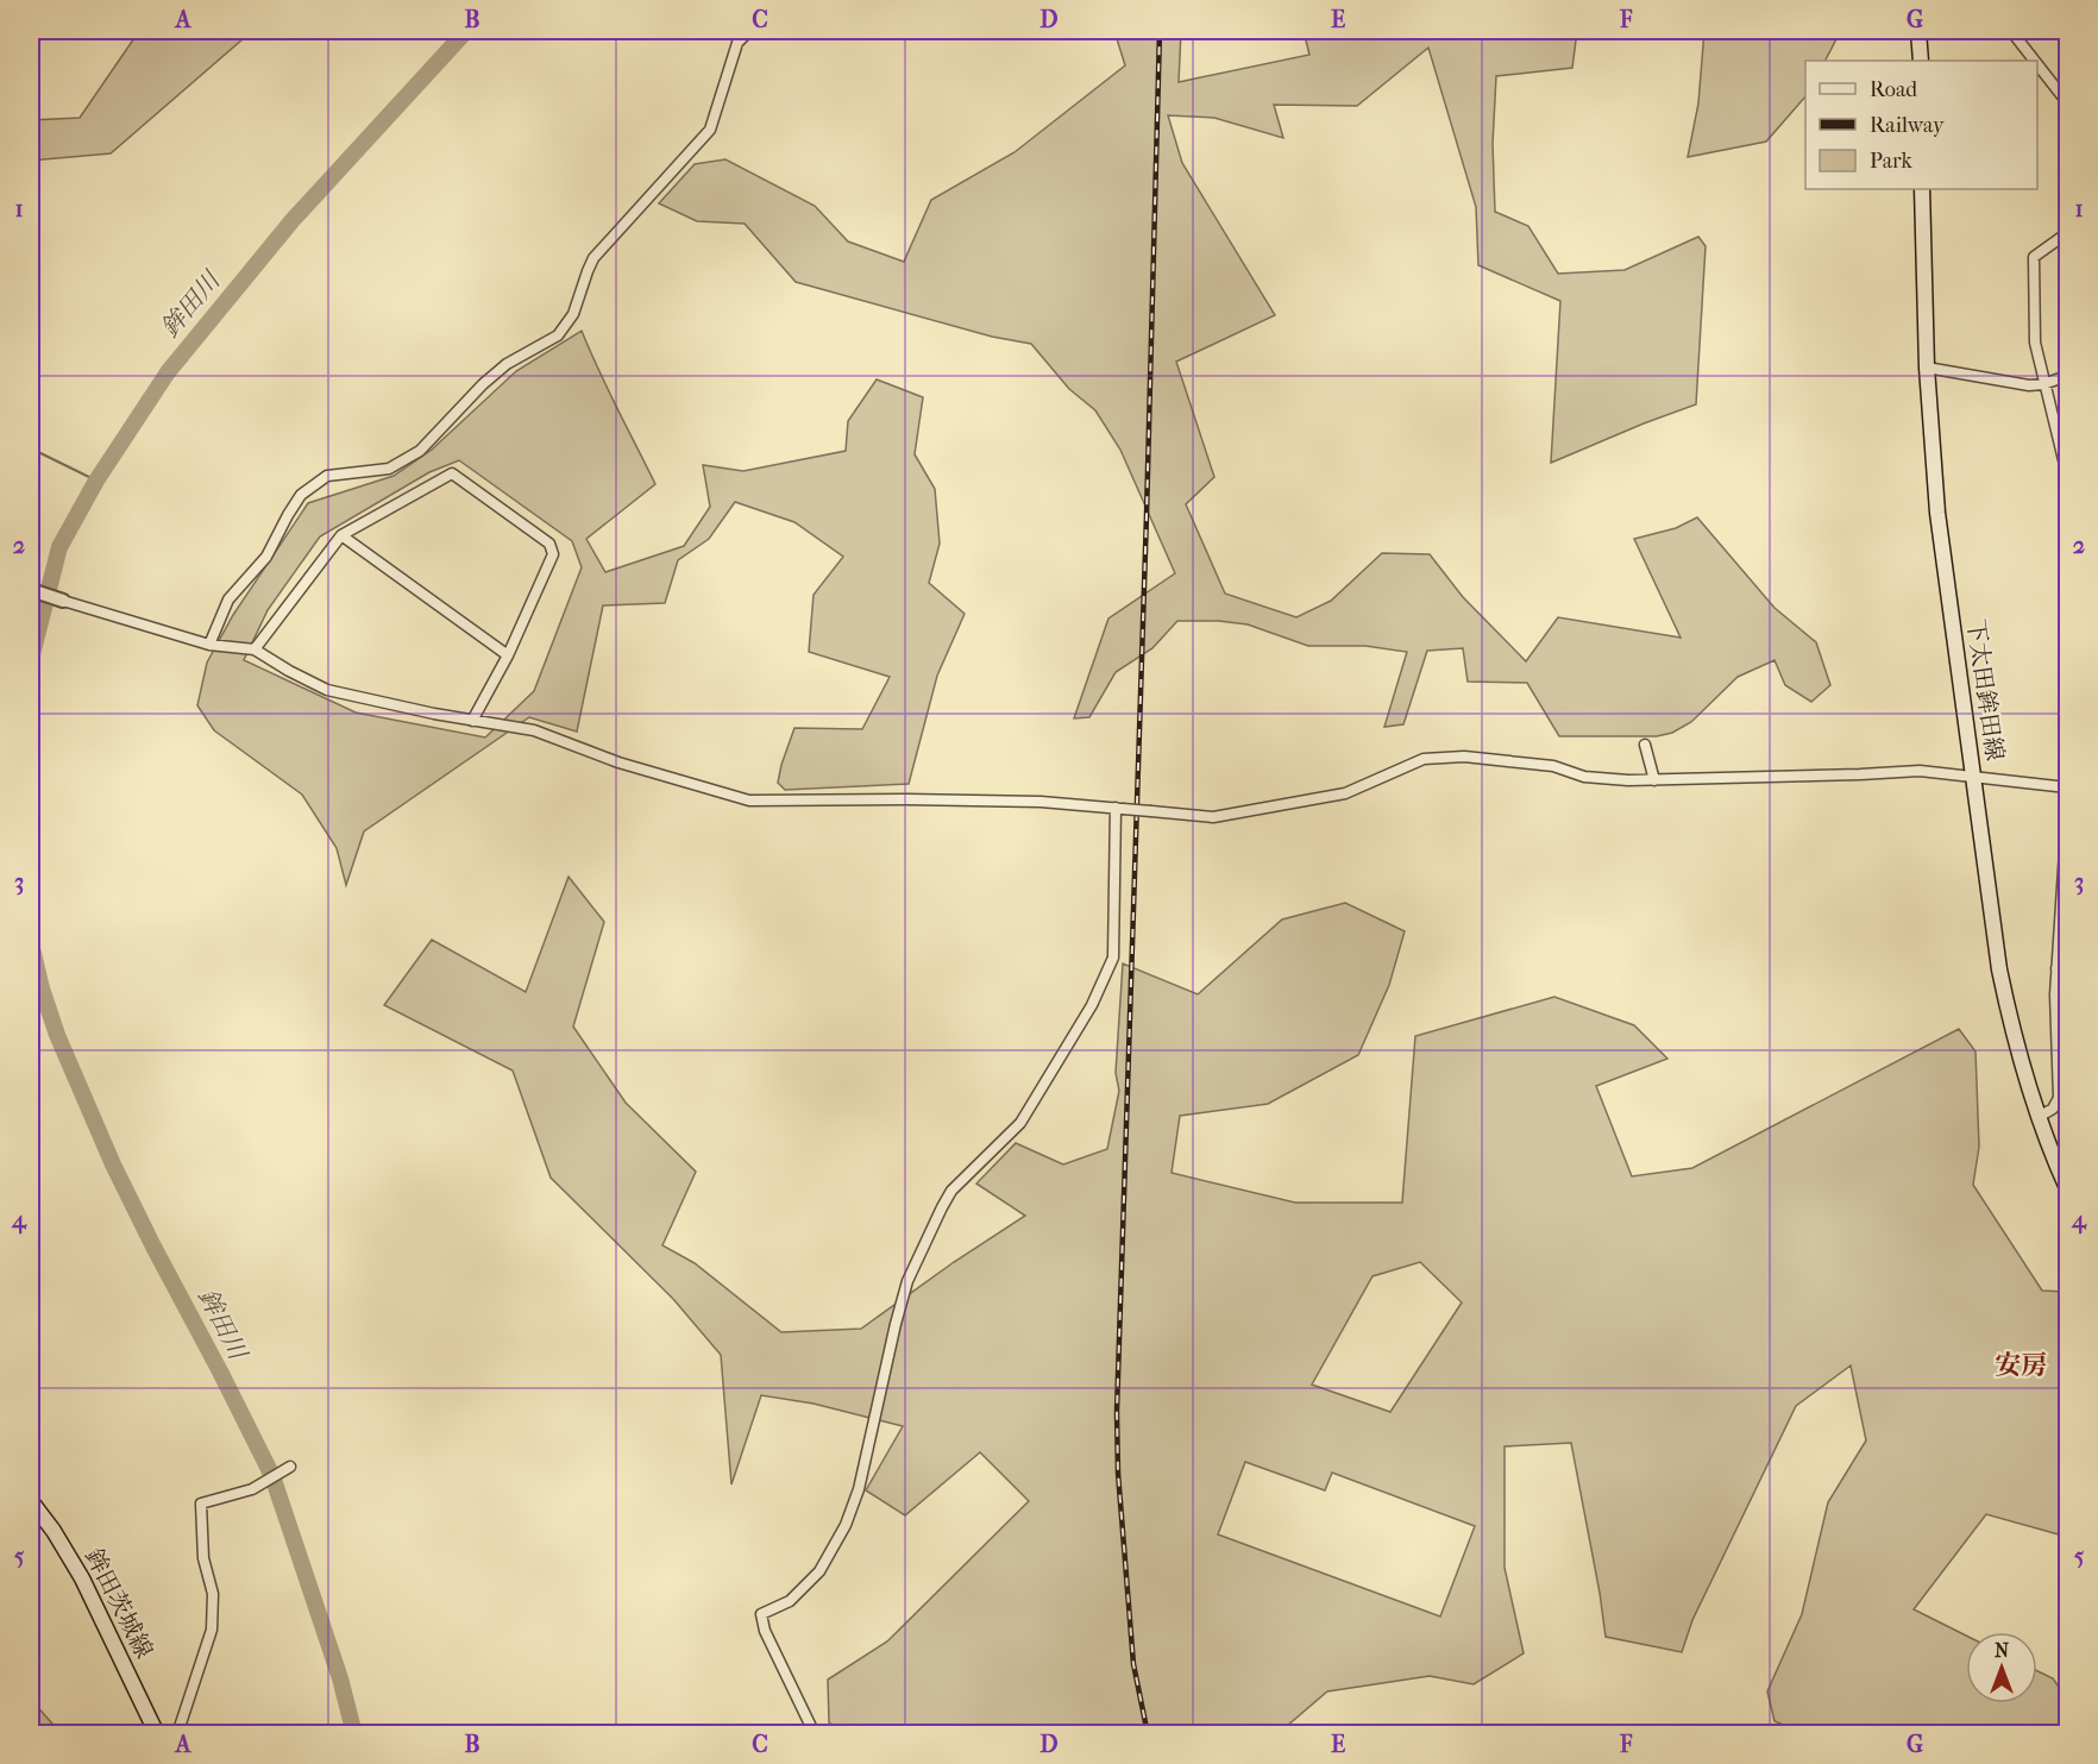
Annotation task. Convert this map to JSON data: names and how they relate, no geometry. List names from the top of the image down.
{
  "streets": {
    "main road": ["下太田鉾田線", "鉾田茨城線"]
  },
  "districts": ["安房"],
  "water": ["鉾田川"],
  "legend": ["Road", "Railway", "Park"],
  "north": "top",
  "grid": {
    "columns": [
      "A",
      "B",
      "C",
      "D",
      "E",
      "F",
      "G"
    ],
    "rows": [
      "1",
      "2",
      "3",
      "4",
      "5"
    ]
  }
}
